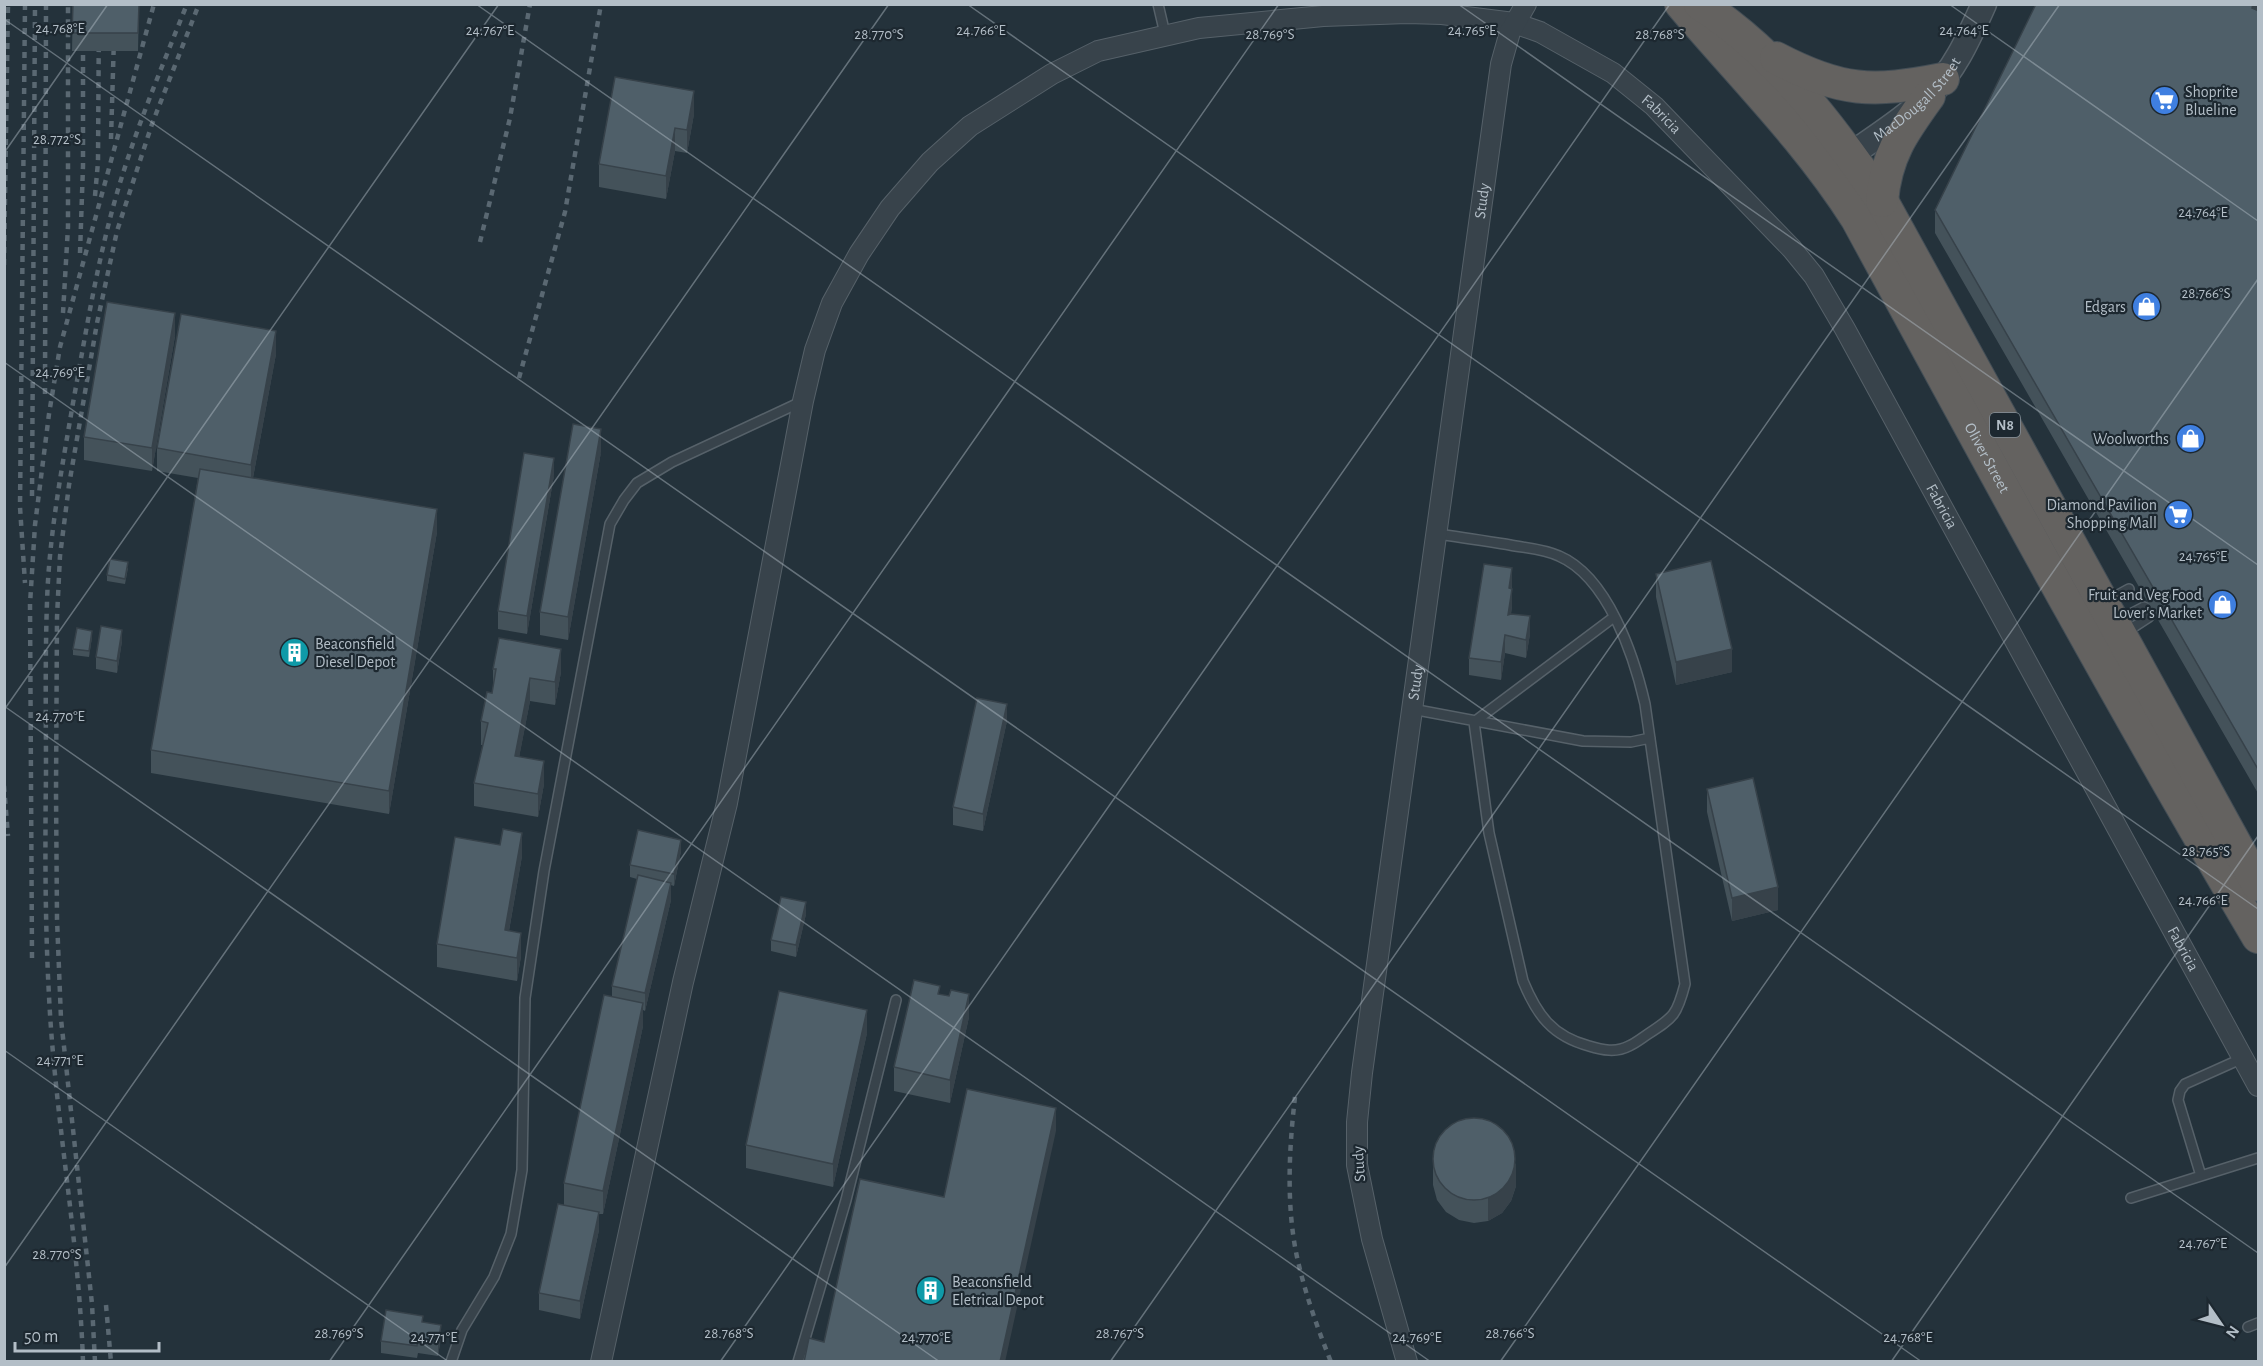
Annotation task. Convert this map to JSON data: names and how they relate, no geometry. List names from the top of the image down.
{
  "streets": {
    "highway": ["N8", "Oliver Street"],
    "street": ["MacDougall Street", "Fabricia", "Study"]
  },
  "crossings": [
    ["MacDougall Street", "Oliver Street"],
    ["Fabricia", "Study"]
  ],
  "places": {
    "supermarket": ["Shoprite Blueline", "Diamond Pavilion Shopping Mall"],
    "shop": ["Edgars", "Woolworths", "Fruit and Veg Food Lover's Market"],
    "building": ["Beaconsfield Diesel Depot", "Beaconsfield Eletrical Depot"]
  },
  "scale_bar": "50 m",
  "north": "bottom right",
  "coordinates": [
    "24.768°E",
    "24.764°E",
    "24.767°E",
    "24.766°E",
    "24.765°E",
    "28.770°S",
    "28.769°S",
    "28.768°S",
    "28.772°S",
    "28.766°S",
    "24.769°E",
    "24.770°E",
    "28.765°S",
    "24.771°E",
    "28.767°S"
  ]
}
